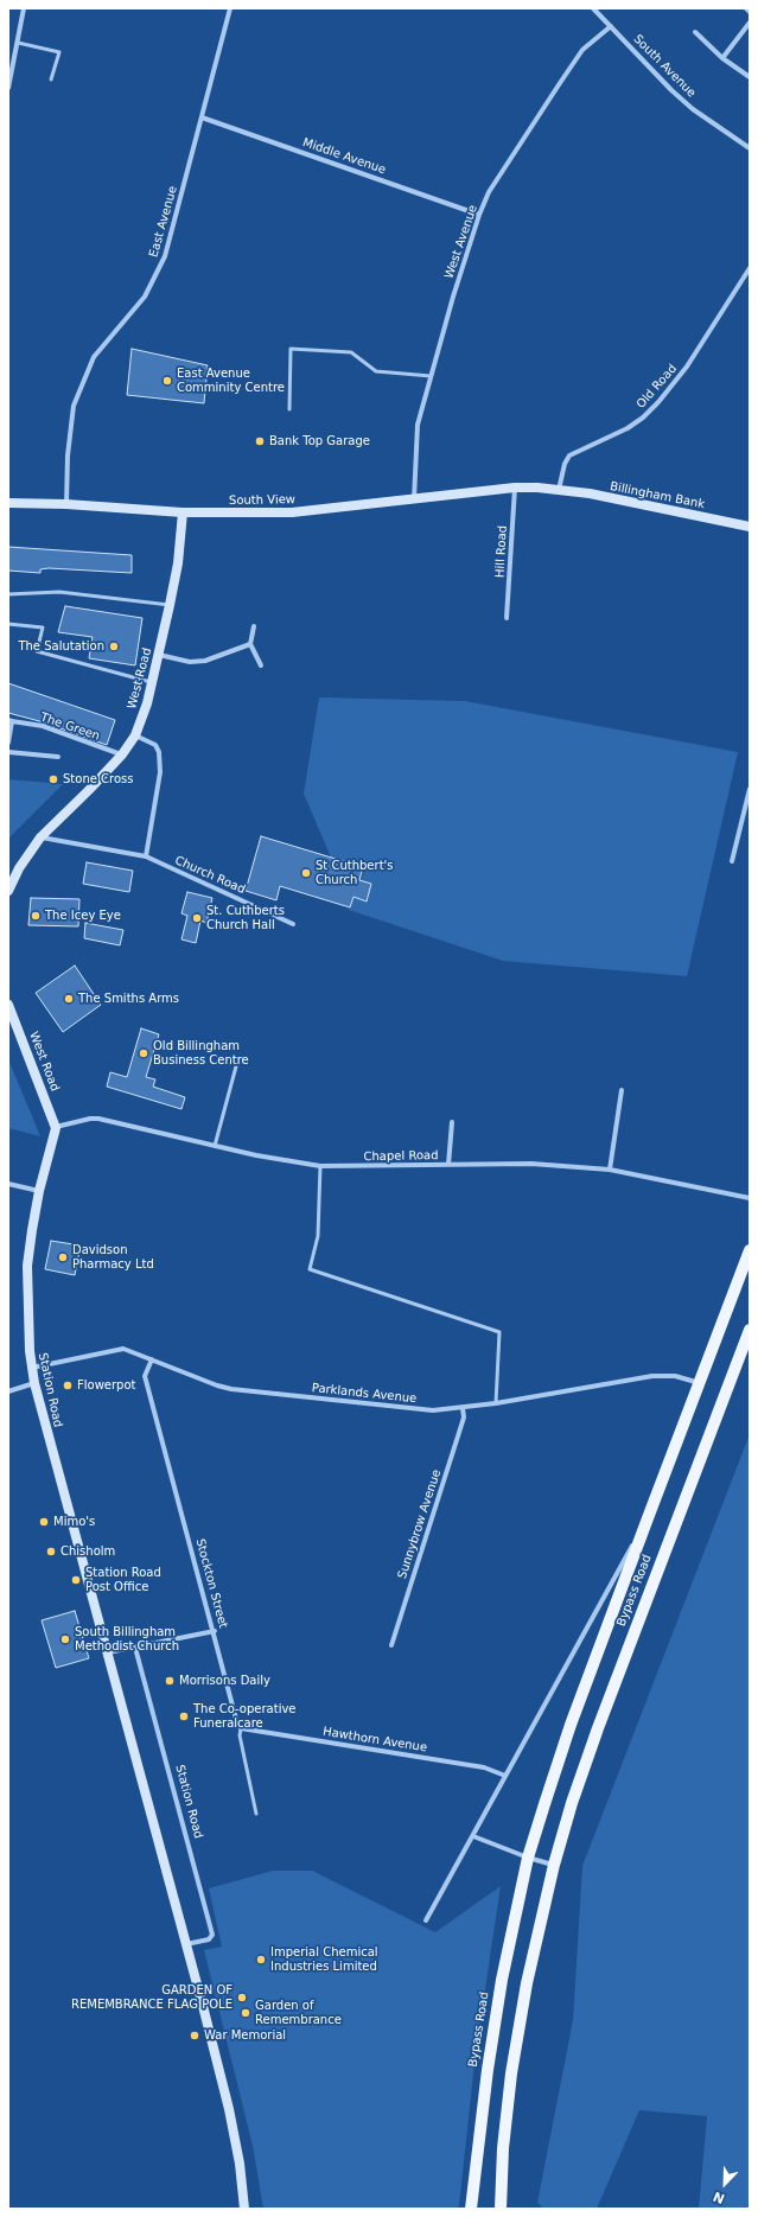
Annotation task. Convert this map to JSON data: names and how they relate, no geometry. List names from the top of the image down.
{
  "streets": {
    "main road": ["Bypass Road"],
    "street": [
      "South Avenue",
      "Middle Avenue",
      "East Avenue",
      "West Avenue",
      "Old Road",
      "Billingham Bank",
      "South View",
      "Hill Road",
      "West Road",
      "The Green",
      "Church Road",
      "Chapel Road",
      "Station Road",
      "Parklands Avenue",
      "Sunnybrow Avenue",
      "Stockton Street",
      "Hawthorn Avenue"
    ]
  },
  "crossings": [
    ["South Avenue", "West Avenue"],
    ["Middle Avenue", "East Avenue"],
    ["Middle Avenue", "West Avenue"],
    ["East Avenue", "South View"],
    ["West Avenue", "South View"],
    ["Old Road", "Billingham Bank"],
    ["Billingham Bank", "South View"],
    ["Billingham Bank", "Hill Road"],
    ["South View", "Hill Road"],
    ["South View", "West Road"],
    ["West Road", "The Green"],
    ["West Road", "Church Road"],
    ["West Road", "Chapel Road"],
    ["West Road", "Station Road"],
    ["Chapel Road", "Station Road"],
    ["Station Road", "Parklands Avenue"],
    ["Parklands Avenue", "Sunnybrow Avenue"],
    ["Parklands Avenue", "Stockton Street"],
    ["Parklands Avenue", "Bypass Road"],
    ["Stockton Street", "Hawthorn Avenue"],
    ["Bypass Road", "Hawthorn Avenue"]
  ],
  "places": [
    "East Avenue Comminity Centre",
    "Bank Top Garage",
    "The Salutation",
    "Stone Cross",
    "St Cuthbert's Church",
    "The Icey Eye",
    "St. Cuthberts Church Hall",
    "The Smiths Arms",
    "Old Billingham Business Centre",
    "Davidson Pharmacy Ltd",
    "Flowerpot",
    "Mimo's",
    "Chisholm",
    "Station Road Post Office",
    "South Billingham Methodist Church",
    "Morrisons Daily",
    "The Co-operative Funeralcare",
    "Imperial Chemical Industries Limited",
    "GARDEN OF REMEMBRANCE FLAG POLE",
    "Garden of Remembrance",
    "War Memorial"
  ],
  "north": "bottom left"
}
